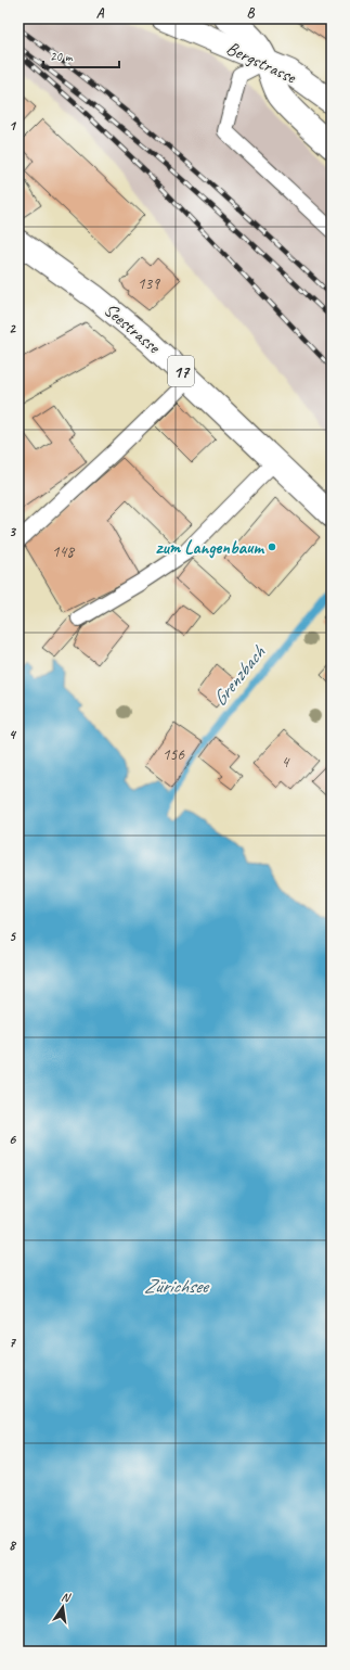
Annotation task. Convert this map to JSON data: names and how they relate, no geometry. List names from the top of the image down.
{
  "streets": {
    "main road": ["Bergstrasse", "Seestrasse", "17"]
  },
  "water": ["Grenzbach", "Zürichsee"],
  "places": ["zum Langenbaum"],
  "house_numbers": [
    "139",
    "148",
    "156",
    "4"
  ],
  "scale_bar": "20 m",
  "north": "top",
  "grid": {
    "columns": ["A", "B"],
    "rows": [
      "1",
      "2",
      "3",
      "4",
      "5",
      "6",
      "7",
      "8"
    ]
  }
}
